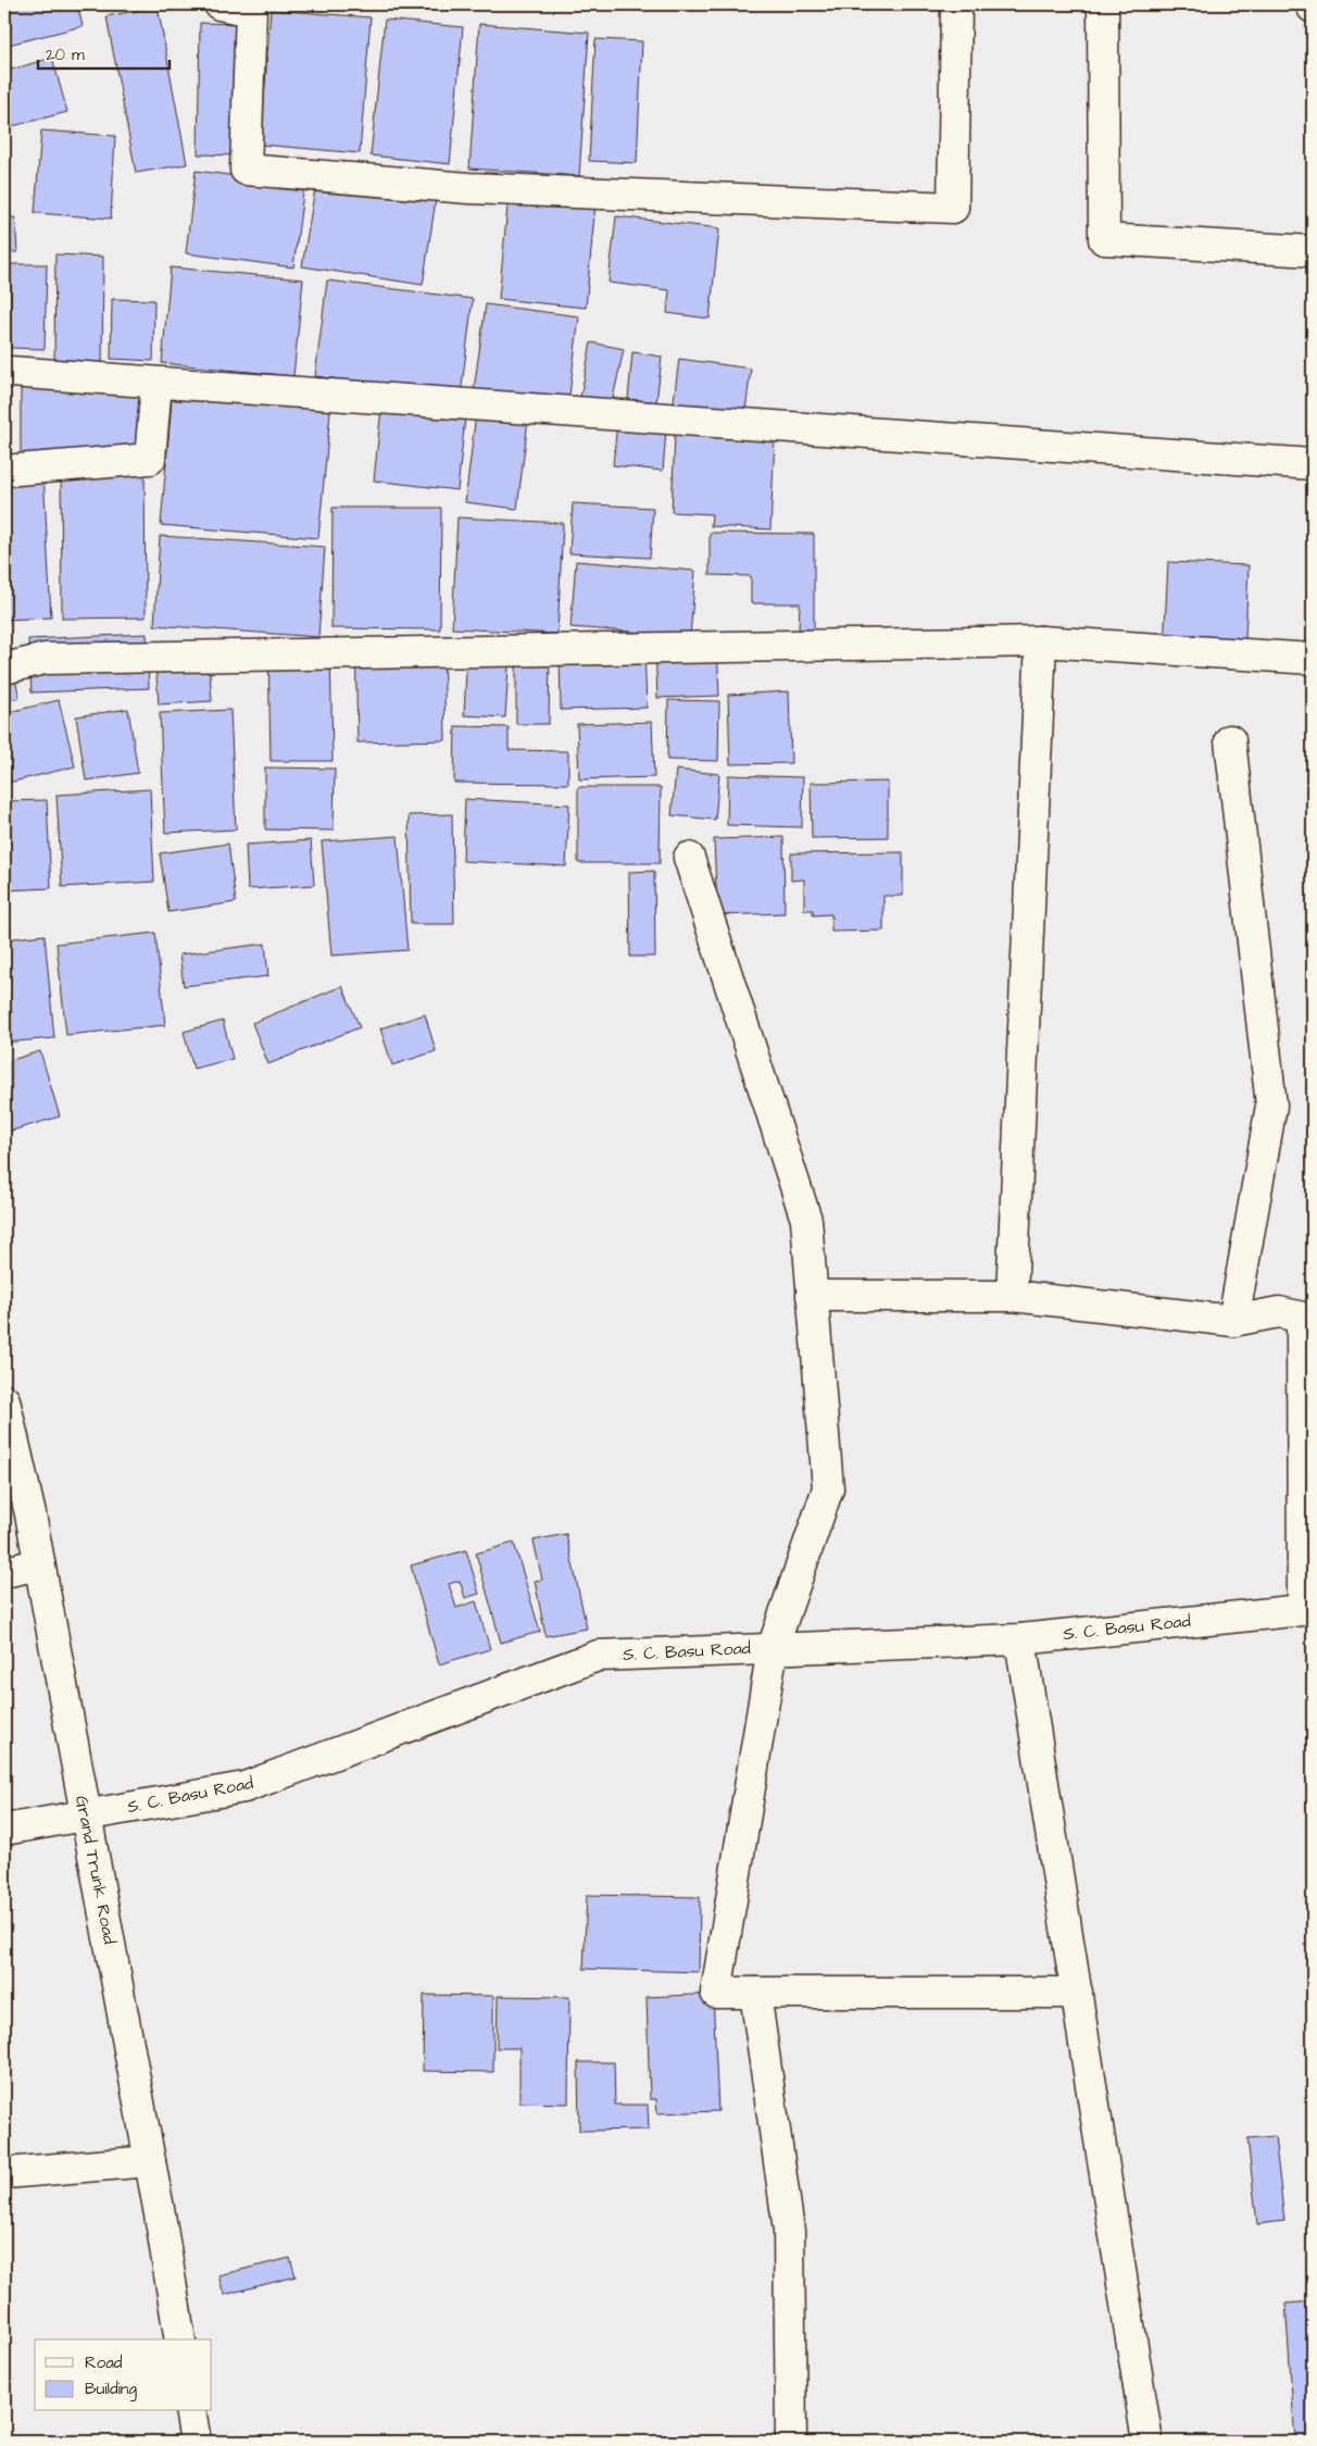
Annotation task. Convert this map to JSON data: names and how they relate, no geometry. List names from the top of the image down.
{
  "streets": {
    "street": ["S. C. Basu Road", "Grand Trunk Road"]
  },
  "crossings": [
    ["S. C. Basu Road", "Grand Trunk Road"]
  ],
  "legend": ["Road", "Building"],
  "scale_bar": "20 m"
}
